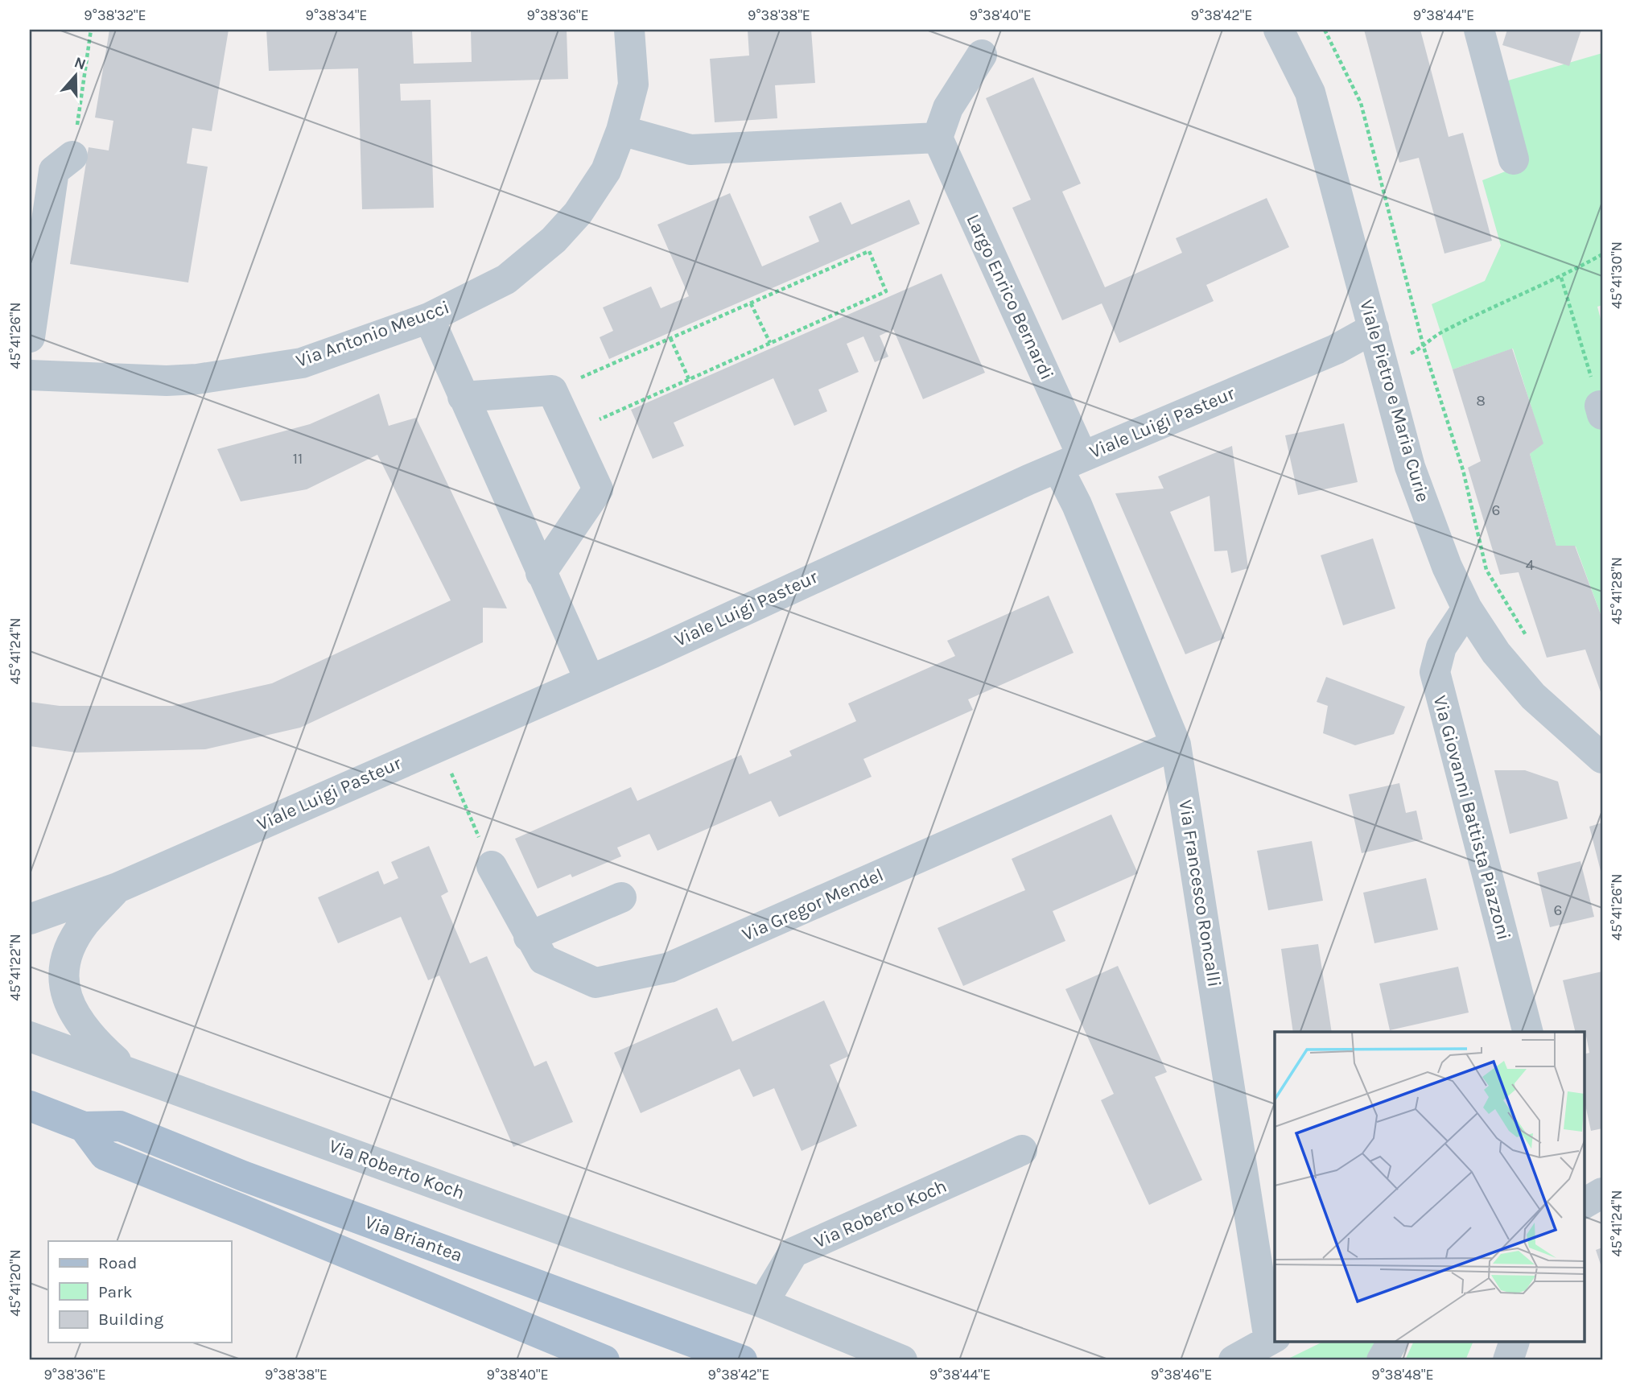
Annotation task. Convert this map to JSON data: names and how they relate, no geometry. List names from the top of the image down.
{
  "streets": {
    "main road": ["Via Briantea"],
    "street": [
      "Largo Enrico Bernardi",
      "Via Antonio Meucci",
      "Viale Pietro e Maria Curie",
      "Viale Luigi Pasteur",
      "Via Giovanni Battista Piazzoni",
      "Via Francesco Roncalli",
      "Via Gregor Mendel",
      "Via Roberto Koch"
    ]
  },
  "crossings": [
    ["Largo Enrico Bernardi", "Viale Luigi Pasteur"],
    ["Largo Enrico Bernardi", "Via Francesco Roncalli"],
    ["Viale Pietro e Maria Curie", "Viale Luigi Pasteur"],
    ["Viale Pietro e Maria Curie", "Via Giovanni Battista Piazzoni"],
    ["Viale Luigi Pasteur", "Via Francesco Roncalli"],
    ["Viale Luigi Pasteur", "Via Roberto Koch"],
    ["Via Francesco Roncalli", "Via Gregor Mendel"]
  ],
  "house_numbers": [
    "8",
    "11",
    "6",
    "4",
    "6"
  ],
  "legend": ["Road", "Park", "Building"],
  "north": "top",
  "coordinates": [
    "9°38'32\"E",
    "9°38'34\"E",
    "9°38'36\"E",
    "9°38'38\"E",
    "9°38'40\"E",
    "9°38'42\"E",
    "9°38'44\"E",
    "45°41'30\"N",
    "45°41'26\"N",
    "45°41'28\"N",
    "45°41'24\"N",
    "45°41'22\"N",
    "45°41'20\"N",
    "9°38'46\"E",
    "9°38'48\"E"
  ]
}
